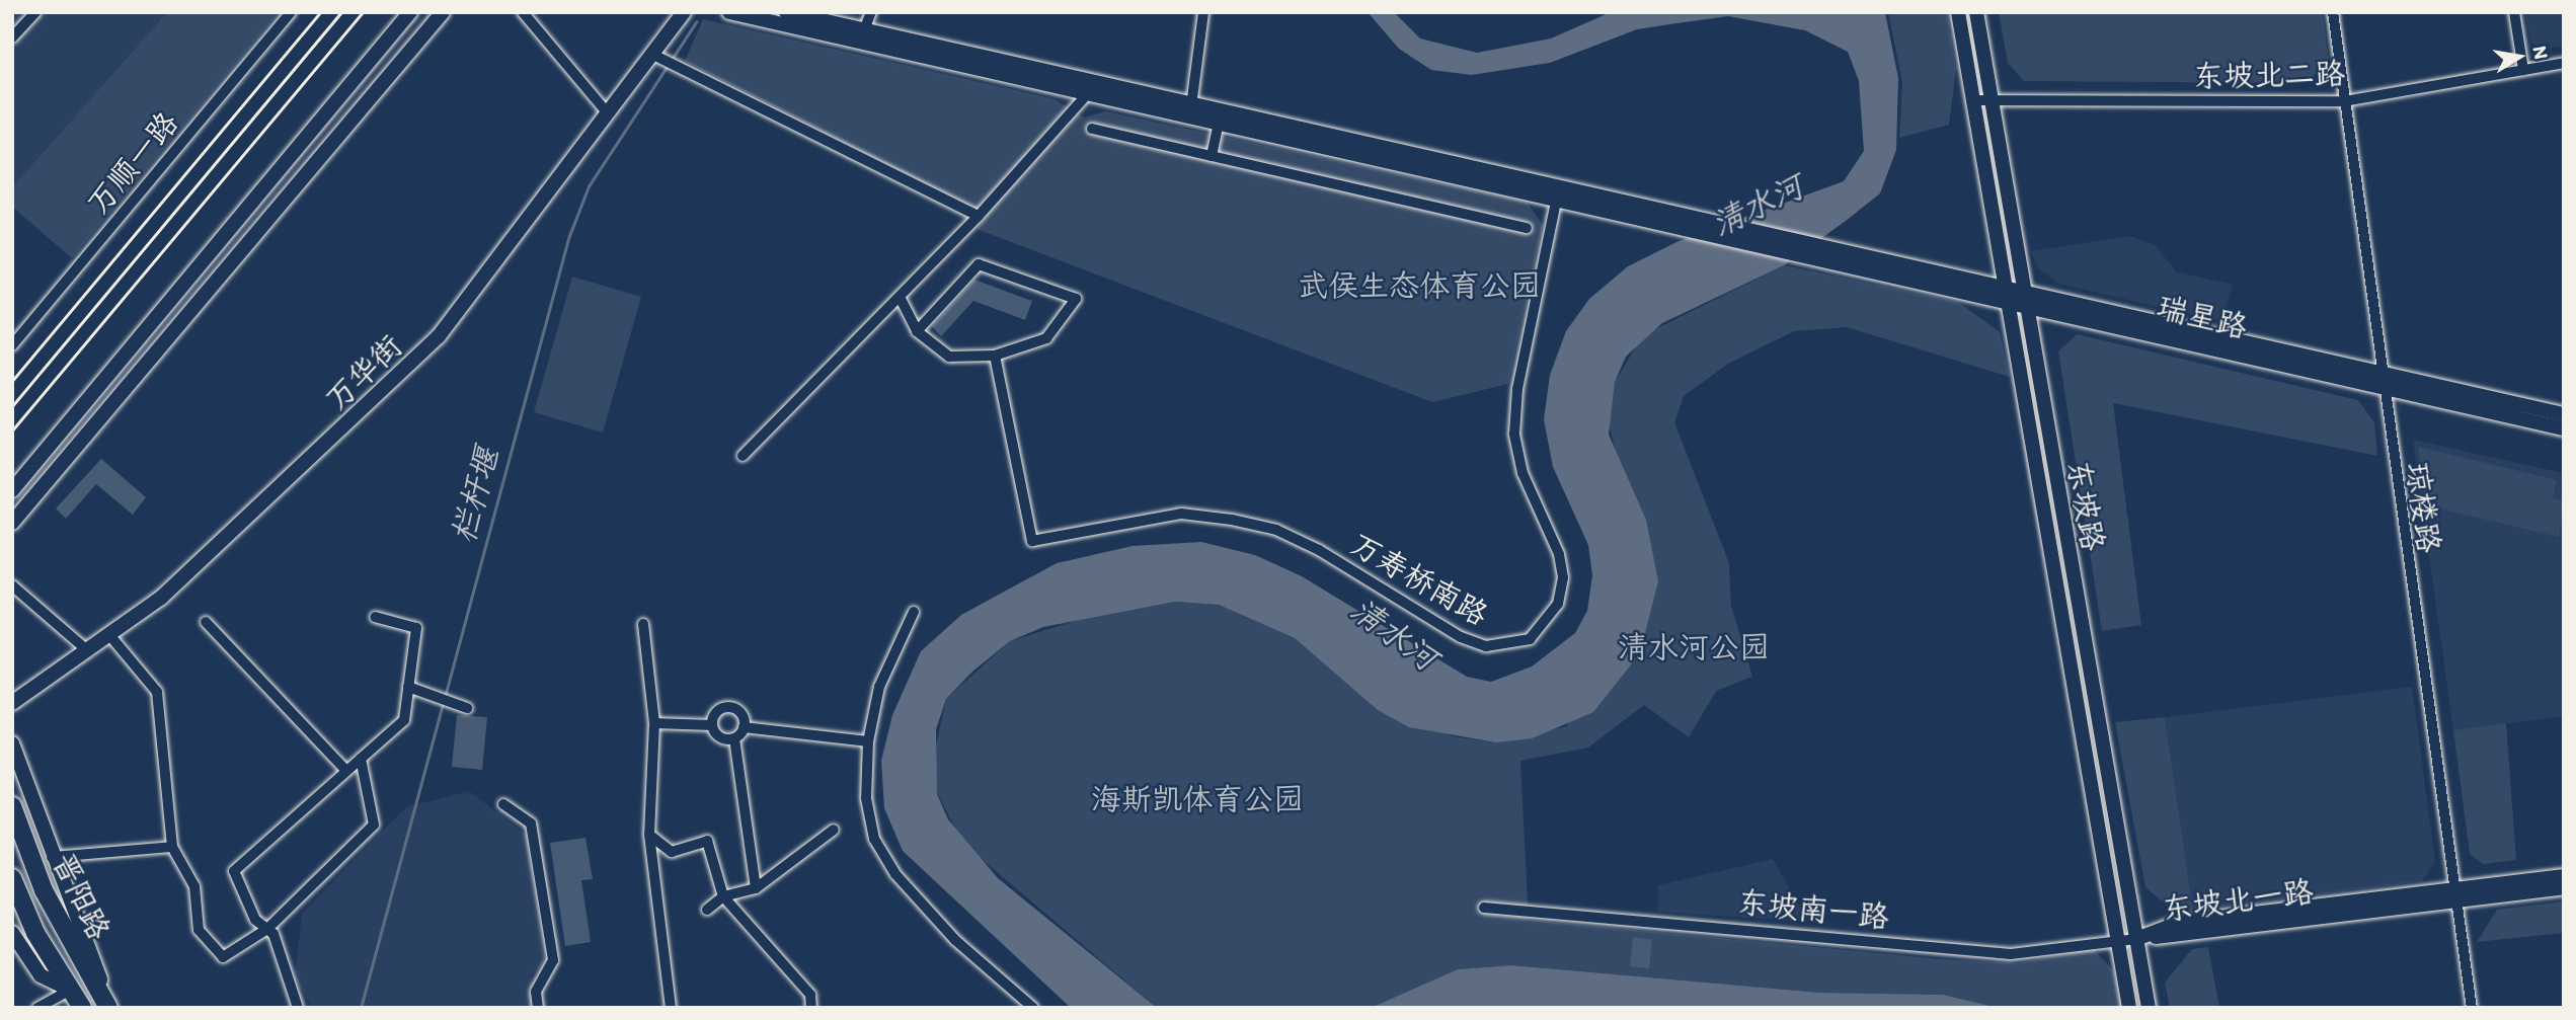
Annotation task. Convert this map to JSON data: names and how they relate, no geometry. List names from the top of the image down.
{
  "streets": {
    "highway": ["晋阳路"],
    "street": [
      "东坡北二路",
      "万顺一路",
      "瑞星路",
      "万华街",
      "东坡路",
      "琼楼路",
      "万寿桥南路",
      "东坡北一路",
      "东坡南一路"
    ]
  },
  "crossings": [
    ["东坡北二路", "东坡路"],
    ["东坡北二路", "琼楼路"],
    ["瑞星路", "东坡路"],
    ["瑞星路", "琼楼路"],
    ["东坡路", "东坡北一路"],
    ["东坡路", "东坡南一路"],
    ["琼楼路", "东坡北一路"],
    ["东坡北一路", "东坡南一路"]
  ],
  "water": ["清水河", "栏杆堰"],
  "parks": ["武侯生态体育公园", "清水河公园", "海斯凯体育公园"],
  "north": "right"
}
